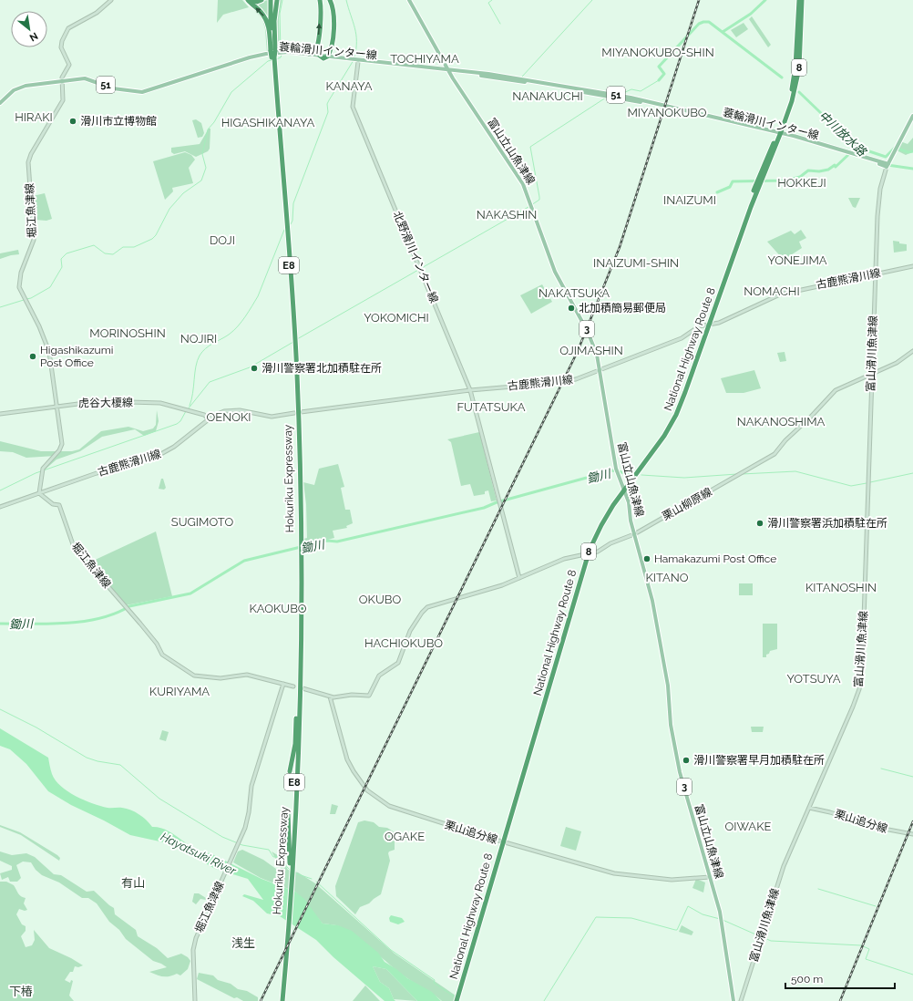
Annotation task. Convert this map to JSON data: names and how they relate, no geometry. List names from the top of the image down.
{
  "streets": {
    "highway": [
      "8",
      "E8",
      "National Highway Route 8",
      "Hokuriku Expressway"
    ],
    "main road": [
      "蓑輪滑川インター線",
      "51",
      "富山立山魚津線",
      "堀江魚津線",
      "北野滑川インター線",
      "古鹿熊滑川線",
      "3",
      "富山滑川魚津線",
      "虎谷大榎線",
      "栗山柳原線",
      "栗山追分線"
    ]
  },
  "crossings": [
    ["蓑輪滑川インター線", "富山立山魚津線"],
    ["蓑輪滑川インター線", "堀江魚津線"],
    ["蓑輪滑川インター線", "北野滑川インター線"],
    ["蓑輪滑川インター線", "National Highway Route 8"],
    ["蓑輪滑川インター線", "富山滑川魚津線"],
    ["富山立山魚津線", "古鹿熊滑川線"],
    ["富山立山魚津線", "National Highway Route 8"],
    ["富山立山魚津線", "栗山柳原線"],
    ["富山立山魚津線", "栗山追分線"],
    ["堀江魚津線", "古鹿熊滑川線"],
    ["堀江魚津線", "虎谷大榎線"],
    ["北野滑川インター線", "古鹿熊滑川線"],
    ["北野滑川インター線", "栗山柳原線"],
    ["古鹿熊滑川線", "National Highway Route 8"],
    ["古鹿熊滑川線", "富山滑川魚津線"],
    ["古鹿熊滑川線", "虎谷大榎線"],
    ["National Highway Route 8", "栗山柳原線"],
    ["National Highway Route 8", "栗山追分線"],
    ["富山滑川魚津線", "栗山柳原線"],
    ["富山滑川魚津線", "栗山追分線"],
    ["栗山柳原線", "栗山追分線"]
  ],
  "districts": [
    "MIYANOKUBO-SHIN",
    "TOCHIYAMA",
    "KANAYA",
    "NANAKUCHI",
    "MIYANOKUBO",
    "HIRAKI",
    "HIGASHIKANAYA",
    "HOKKEJI",
    "INAIZUMI",
    "NAKASHIN",
    "DOJI",
    "YONEJIMA",
    "INAIZUMI-SHIN",
    "NOMACHI",
    "NAKATSUKA",
    "YOKOMICHI",
    "MORINOSHIN",
    "NOJIRI",
    "OJIMASHIN",
    "FUTATSUKA",
    "OENOKI",
    "NAKANOSHIMA",
    "SUGIMOTO",
    "KITANO",
    "KITANOSHIN",
    "OKUBO",
    "KAOKUBO",
    "HACHIOKUBO",
    "YOTSUYA",
    "KURIYAMA",
    "OIWAKE",
    "OGAKE",
    "有山",
    "浅生",
    "下椿"
  ],
  "water": ["中川放水路", "鋤川", "Hayatsuki River"],
  "places": [
    "滑川市立博物館",
    "北加積簡易郵便局",
    "Higashikazumi Post Office",
    "滑川警察署北加積駐在所",
    "滑川警察署浜加積駐在所",
    "Hamakazumi Post Office",
    "滑川警察署早月加積駐在所"
  ],
  "scale_bar": "500 m",
  "north": "bottom right"
}
